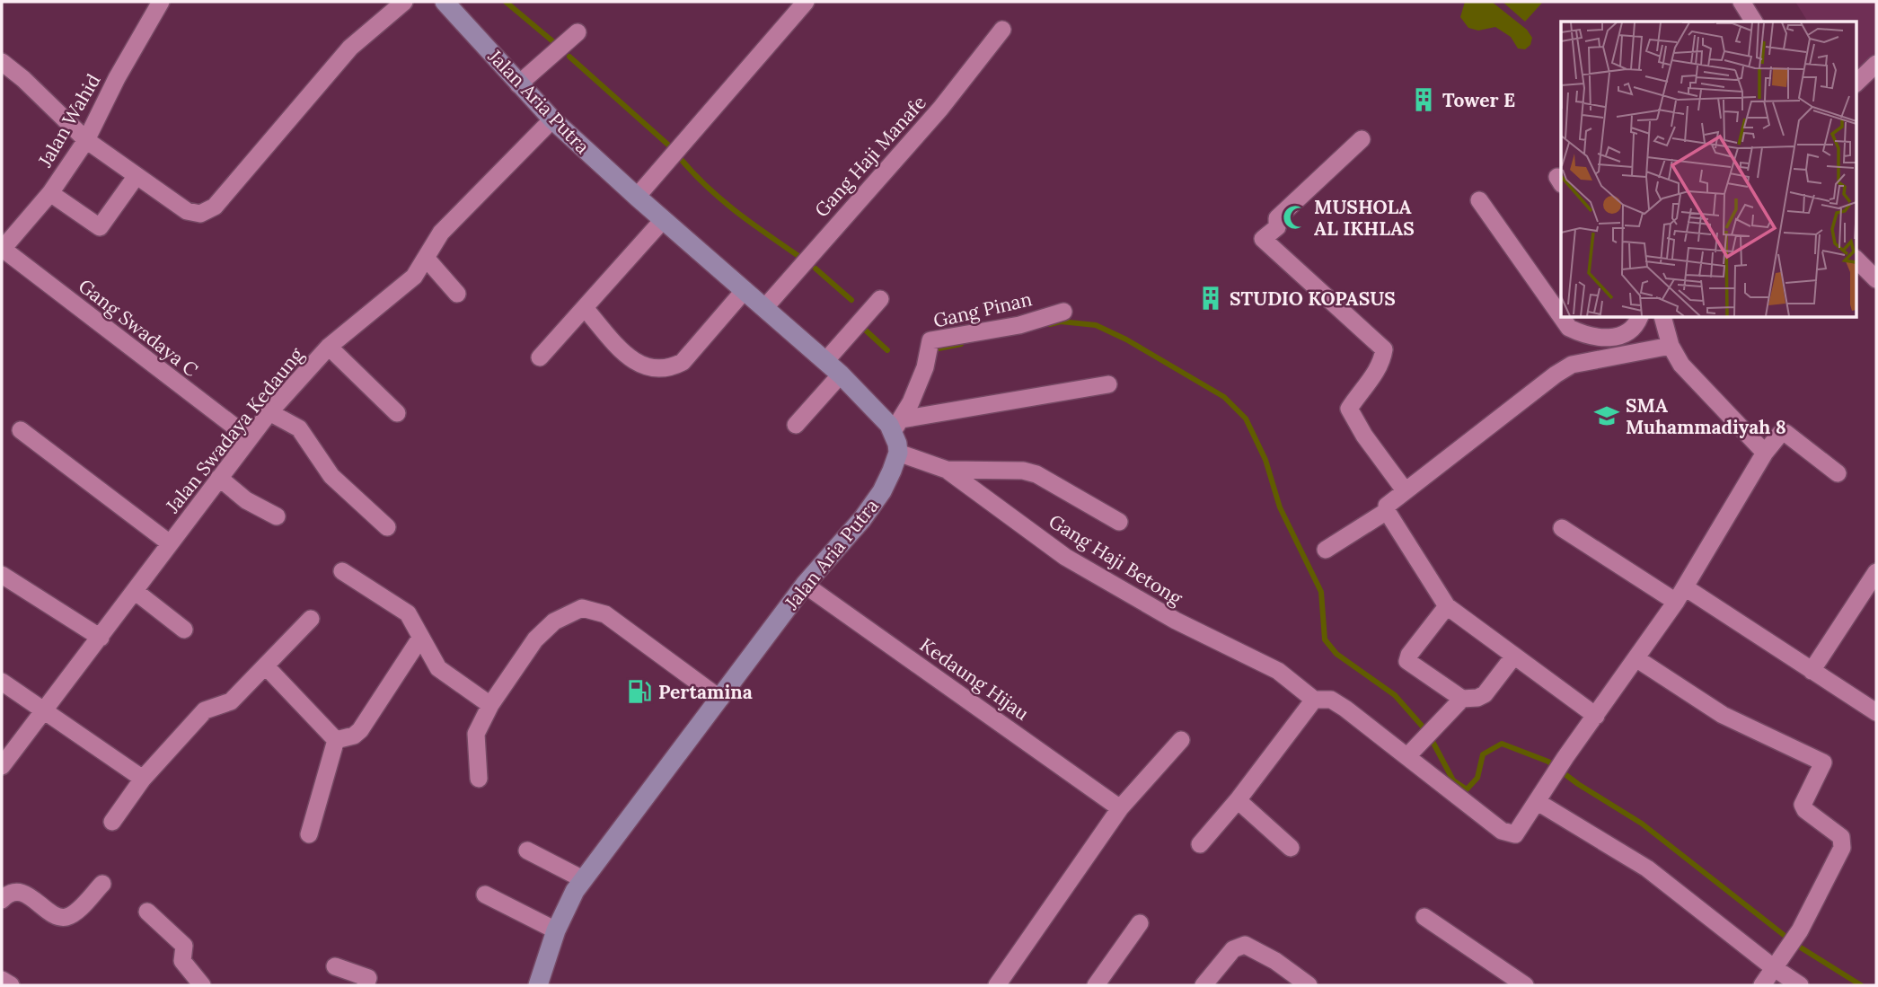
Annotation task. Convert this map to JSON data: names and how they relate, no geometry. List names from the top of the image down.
{
  "streets": {
    "main road": ["Jalan Aria Putra"],
    "street": [
      "Jalan Wahid",
      "Gang Haji Manafe",
      "Gang Pinan",
      "Gang Swadaya C",
      "Jalan Swadaya Kedaung",
      "Gang Haji Betong",
      "Kedaung Hijau"
    ]
  },
  "crossings": [
    ["Jalan Aria Putra", "Gang Haji Manafe"],
    ["Jalan Aria Putra", "Gang Pinan"],
    ["Jalan Aria Putra", "Jalan Swadaya Kedaung"],
    ["Jalan Aria Putra", "Gang Haji Betong"],
    ["Jalan Aria Putra", "Kedaung Hijau"],
    ["Jalan Wahid", "Gang Swadaya C"],
    ["Gang Swadaya C", "Jalan Swadaya Kedaung"]
  ],
  "places": {
    "building": ["Tower E", "STUDIO KOPASUS"],
    "mosque": ["MUSHOLA AL IKHLAS"],
    "school or university": ["SMA Muhammadiyah 8"],
    "fuel station": ["Pertamina"]
  }
}
